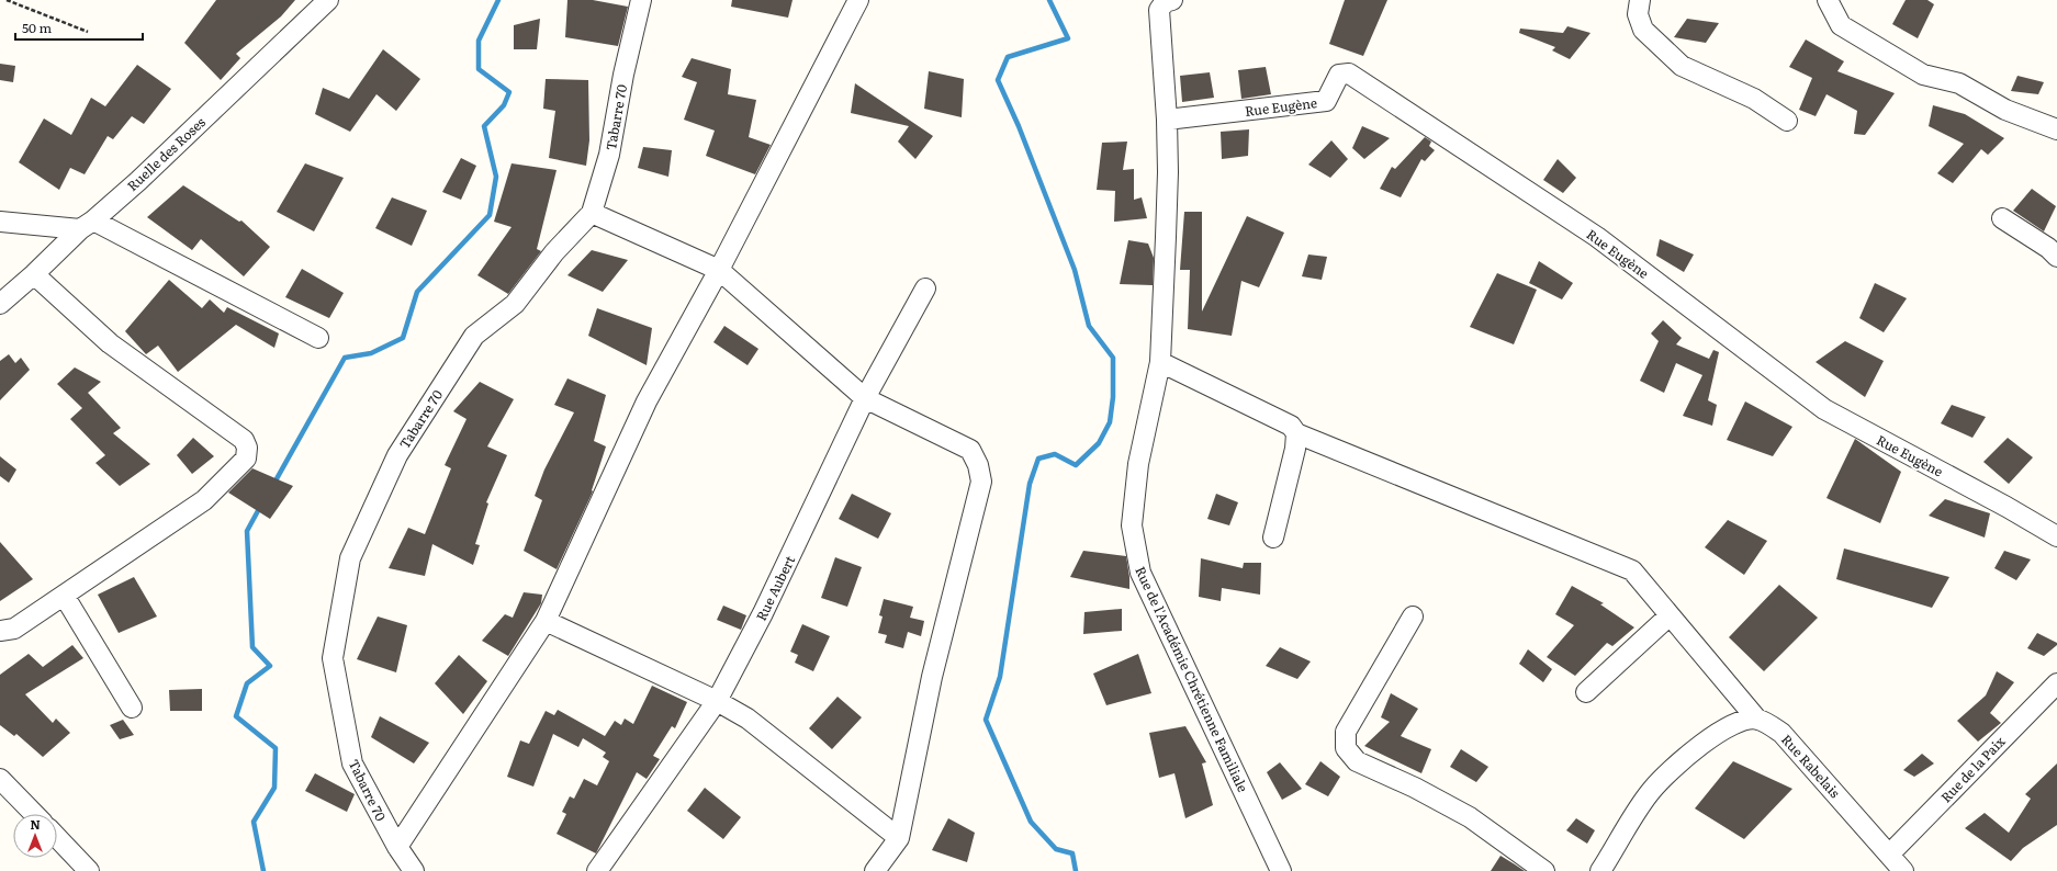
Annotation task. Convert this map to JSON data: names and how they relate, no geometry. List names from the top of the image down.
{
  "streets": {
    "street": [
      "Rue Eugène",
      "Tabarre 70",
      "Ruelle des Roses",
      "Rue Aubert",
      "Rue de l'Académie Chrétienne Familiale",
      "Rue Rabelais",
      "Rue de la Paix"
    ]
  },
  "crossings": [
    ["Rue Eugène", "Rue de l'Académie Chrétienne Familiale"],
    ["Rue Rabelais", "Rue de la Paix"]
  ],
  "scale_bar": "50 m",
  "north": "top"
}
